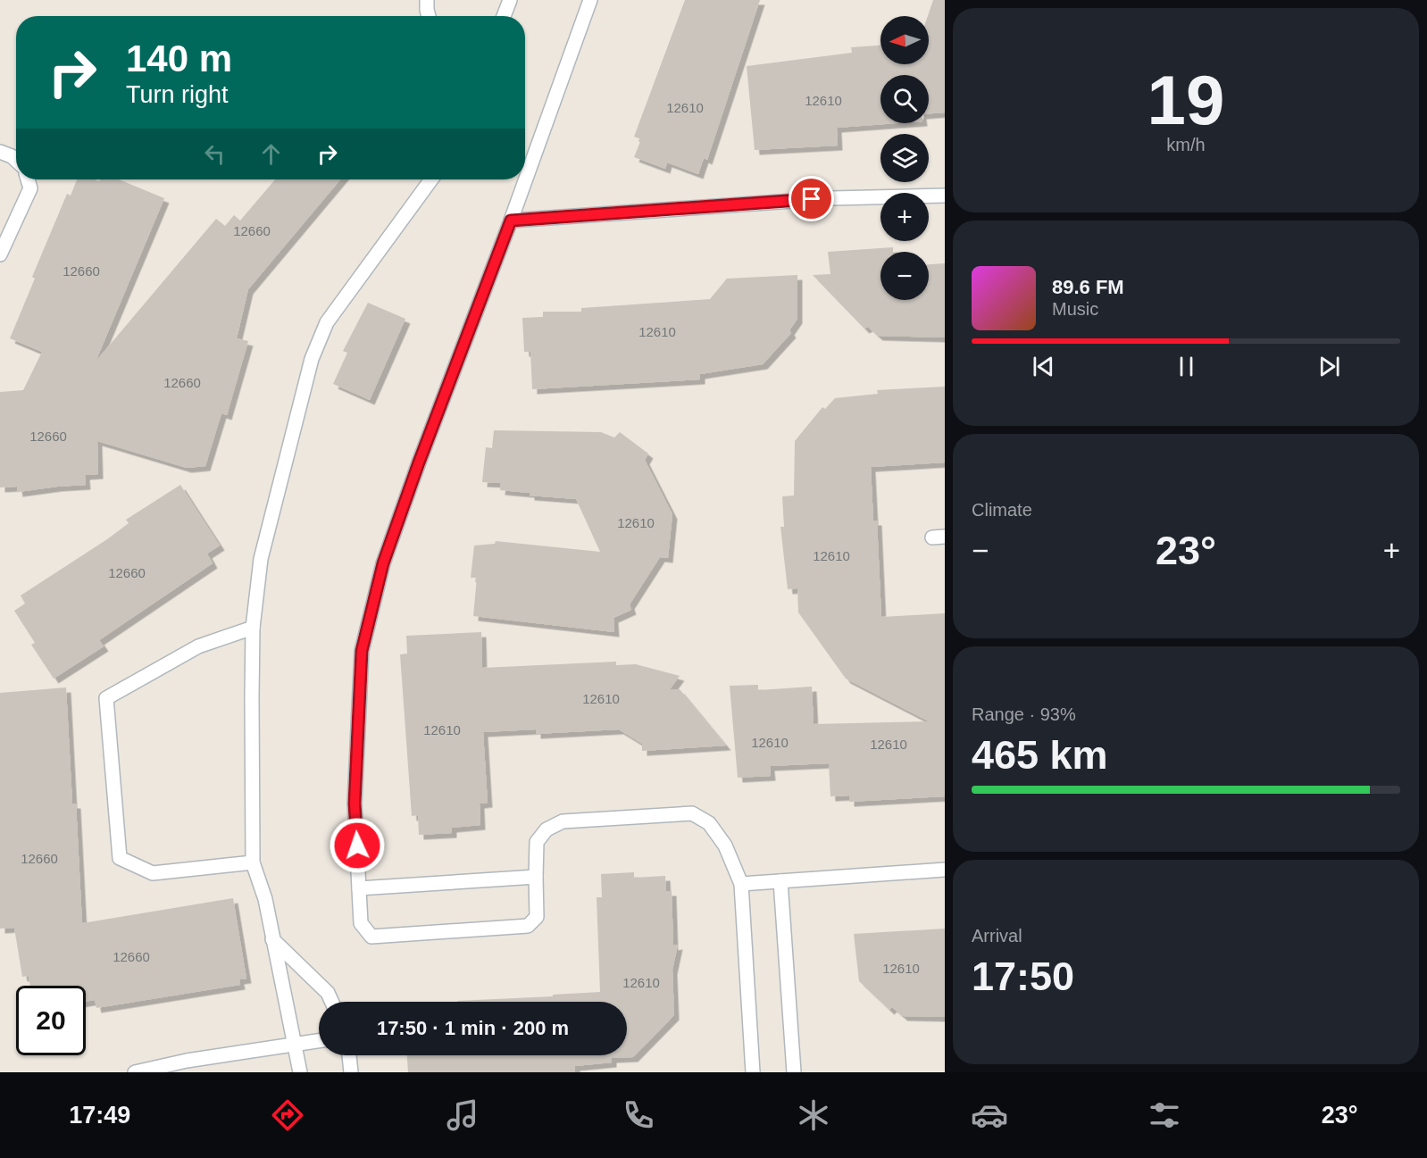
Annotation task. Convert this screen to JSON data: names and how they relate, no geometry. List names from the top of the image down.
{
  "house_numbers": [
    "12610",
    "12610",
    "12660",
    "12660",
    "12610",
    "12660",
    "12660",
    "12610",
    "12610",
    "12660",
    "12610",
    "12610",
    "12610",
    "12610",
    "12660",
    "12660",
    "12610",
    "12610"
  ],
  "north": "left",
  "page": {
    "tile": [
      ["19", "km/h"],
      "Climate",
      ["Range · 93%", "465 km"],
      ["Arrival", "17:50"]
    ],
    "map_buttons": ["+", "−"],
    "turn": ["140 m", "Turn right"],
    "song": ["89.6 FM", "Music"],
    "heat": ["−", "23°", "+"],
    "limit": "20",
    "trip": "17:50 · 1 min · 200 m",
    "tabs": ["17:49", "23°"]
  }
}
